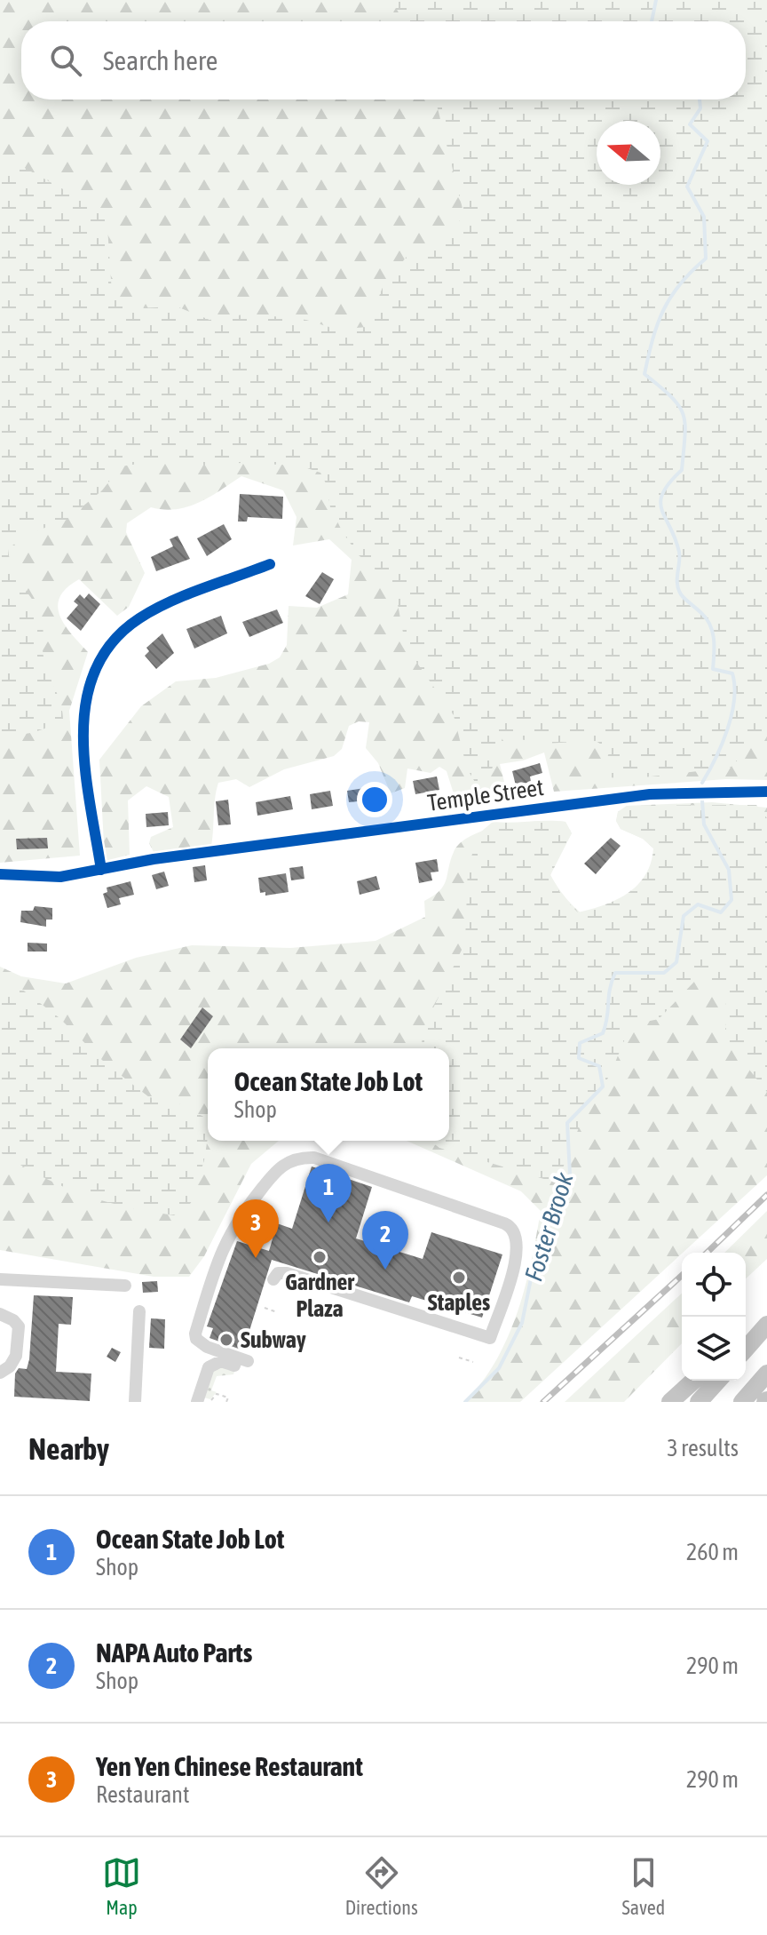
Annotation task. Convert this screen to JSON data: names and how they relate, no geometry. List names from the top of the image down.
{
  "streets": {
    "street": ["Temple Street"]
  },
  "water": ["Foster Brook"],
  "places": ["Gardner Plaza", "Staples", "Subway"],
  "north": "left",
  "page": {
    "search": "Search here",
    "popup": ["Ocean State Job Lot", "Shop"],
    "pins": ["1", "3", "2"],
    "heading": ["Nearby", "3 results"],
    "list": [
      {
        "mark": "1",
        "name": "Ocean State Job Lot",
        "note": "Shop",
        "value": "260 m"
      },
      {
        "mark": "2",
        "name": "NAPA Auto Parts",
        "note": "Shop",
        "value": "290 m"
      },
      {
        "mark": "3",
        "name": "Yen Yen Chinese Restaurant",
        "note": "Restaurant",
        "value": "290 m"
      }
    ],
    "nav": ["Map", "Directions", "Saved"]
  }
}
